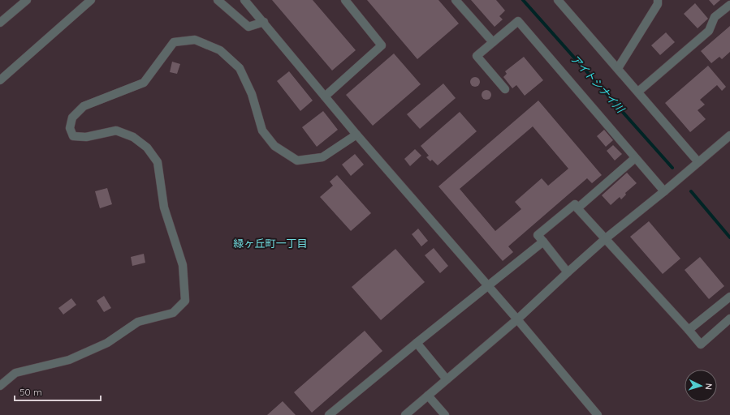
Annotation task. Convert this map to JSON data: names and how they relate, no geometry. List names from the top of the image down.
{
  "districts": ["緑ヶ丘町一丁目"],
  "water": ["アイトシナイ川"],
  "scale_bar": "50 m",
  "north": "right"
}
